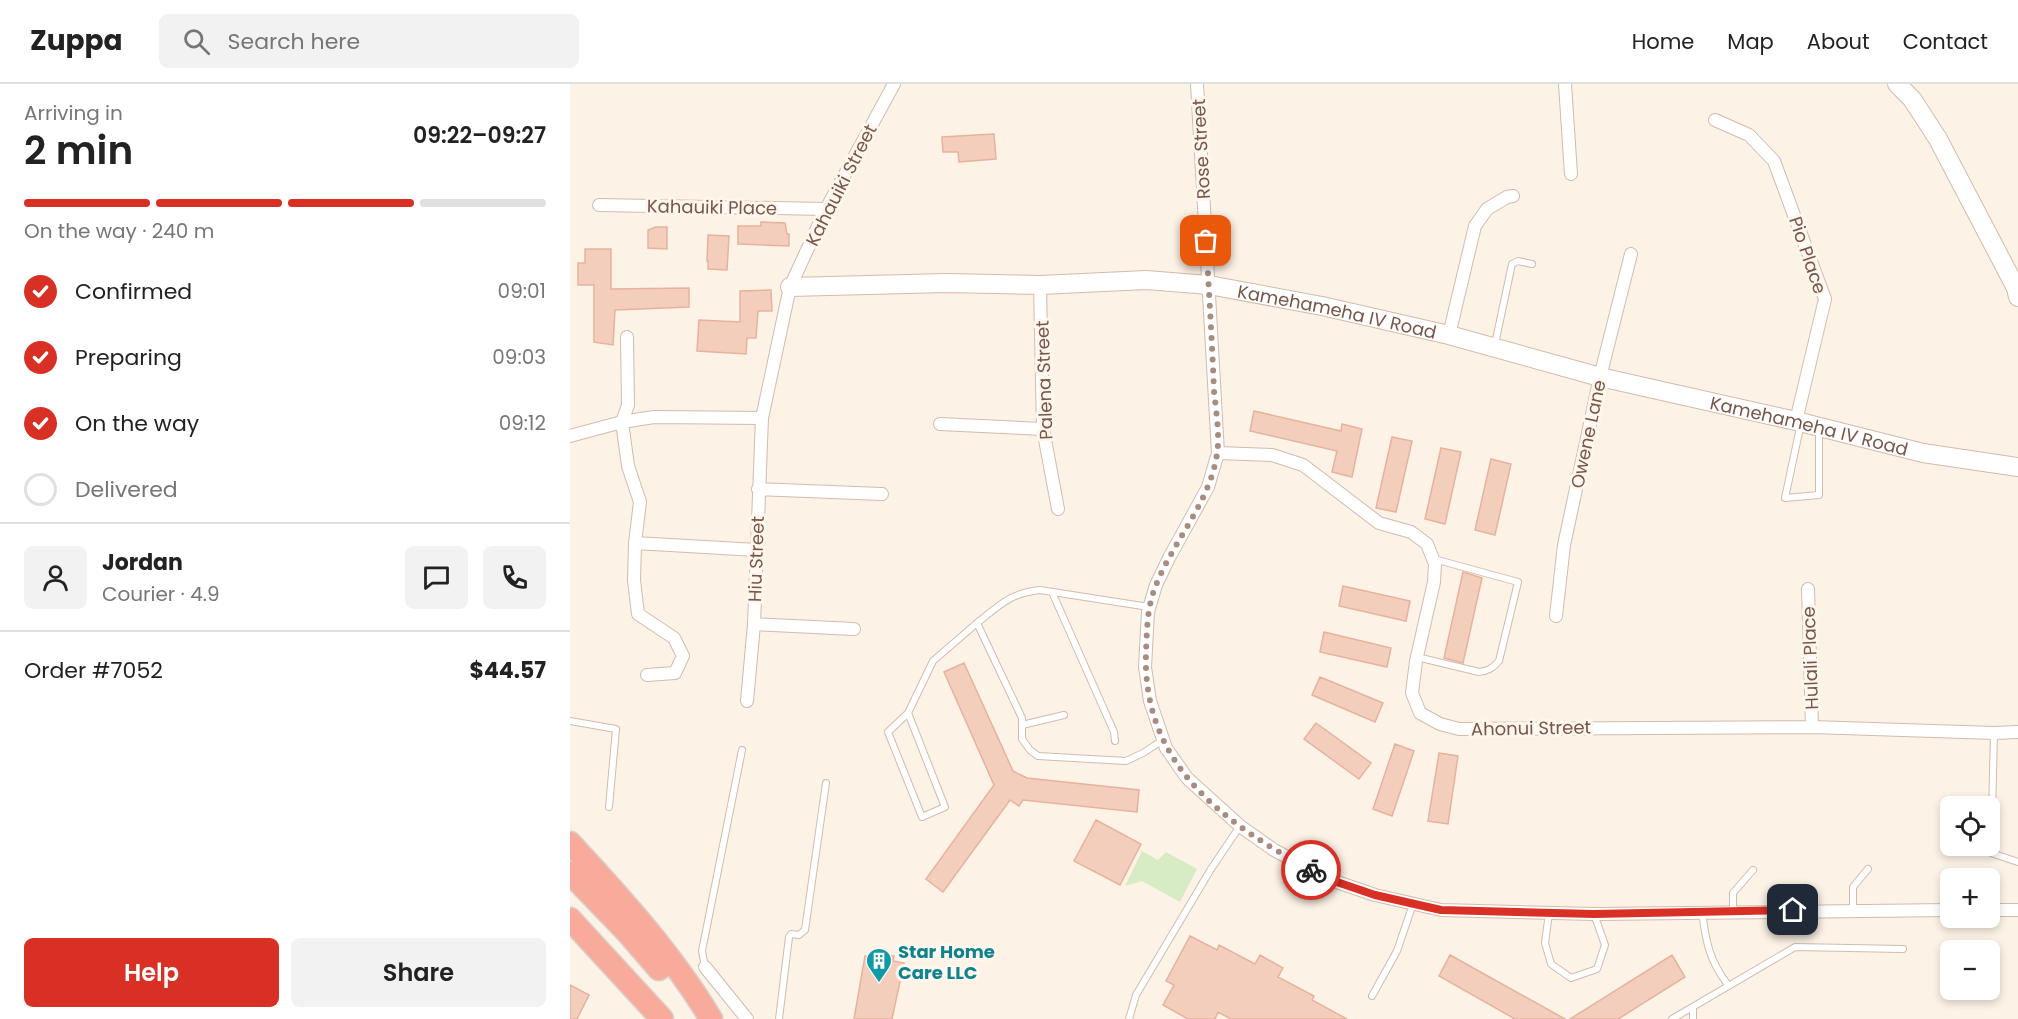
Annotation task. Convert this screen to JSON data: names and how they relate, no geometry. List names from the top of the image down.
{
  "streets": {
    "street": [
      "Rose Street",
      "Kahauiki Street",
      "Kahauiki Place",
      "Pio Place",
      "Kamehameha IV Road",
      "Palena Street",
      "Owene Lane",
      "Hiu Street",
      "Hulali Place",
      "Ahonui Street"
    ]
  },
  "crossings": [
    ["Rose Street", "Kamehameha IV Road"],
    ["Kahauiki Street", "Kahauiki Place"],
    ["Kahauiki Street", "Kamehameha IV Road"],
    ["Pio Place", "Kamehameha IV Road"],
    ["Kamehameha IV Road", "Palena Street"],
    ["Kamehameha IV Road", "Owene Lane"],
    ["Hulali Place", "Ahonui Street"]
  ],
  "places": {
    "building": ["Star Home Care LLC"]
  },
  "page": {
    "header": "Zuppa",
    "search": "Search here",
    "nav": [
      "Home",
      "Map",
      "About",
      "Contact"
    ],
    "heading": ["2 min", "Arriving in", "09:22–09:27"],
    "panel": [
      "Jordan",
      "Courier · 4.9",
      "Order #7052",
      "$44.57"
    ],
    "bar": "On the way · 240 m",
    "list": [
      ["Confirmed", "09:01"],
      ["Preparing", "09:03"],
      ["On the way", "09:12"],
      "Delivered"
    ],
    "map_buttons": ["+", "−"],
    "buttons": ["Help", "Share"]
  }
}
